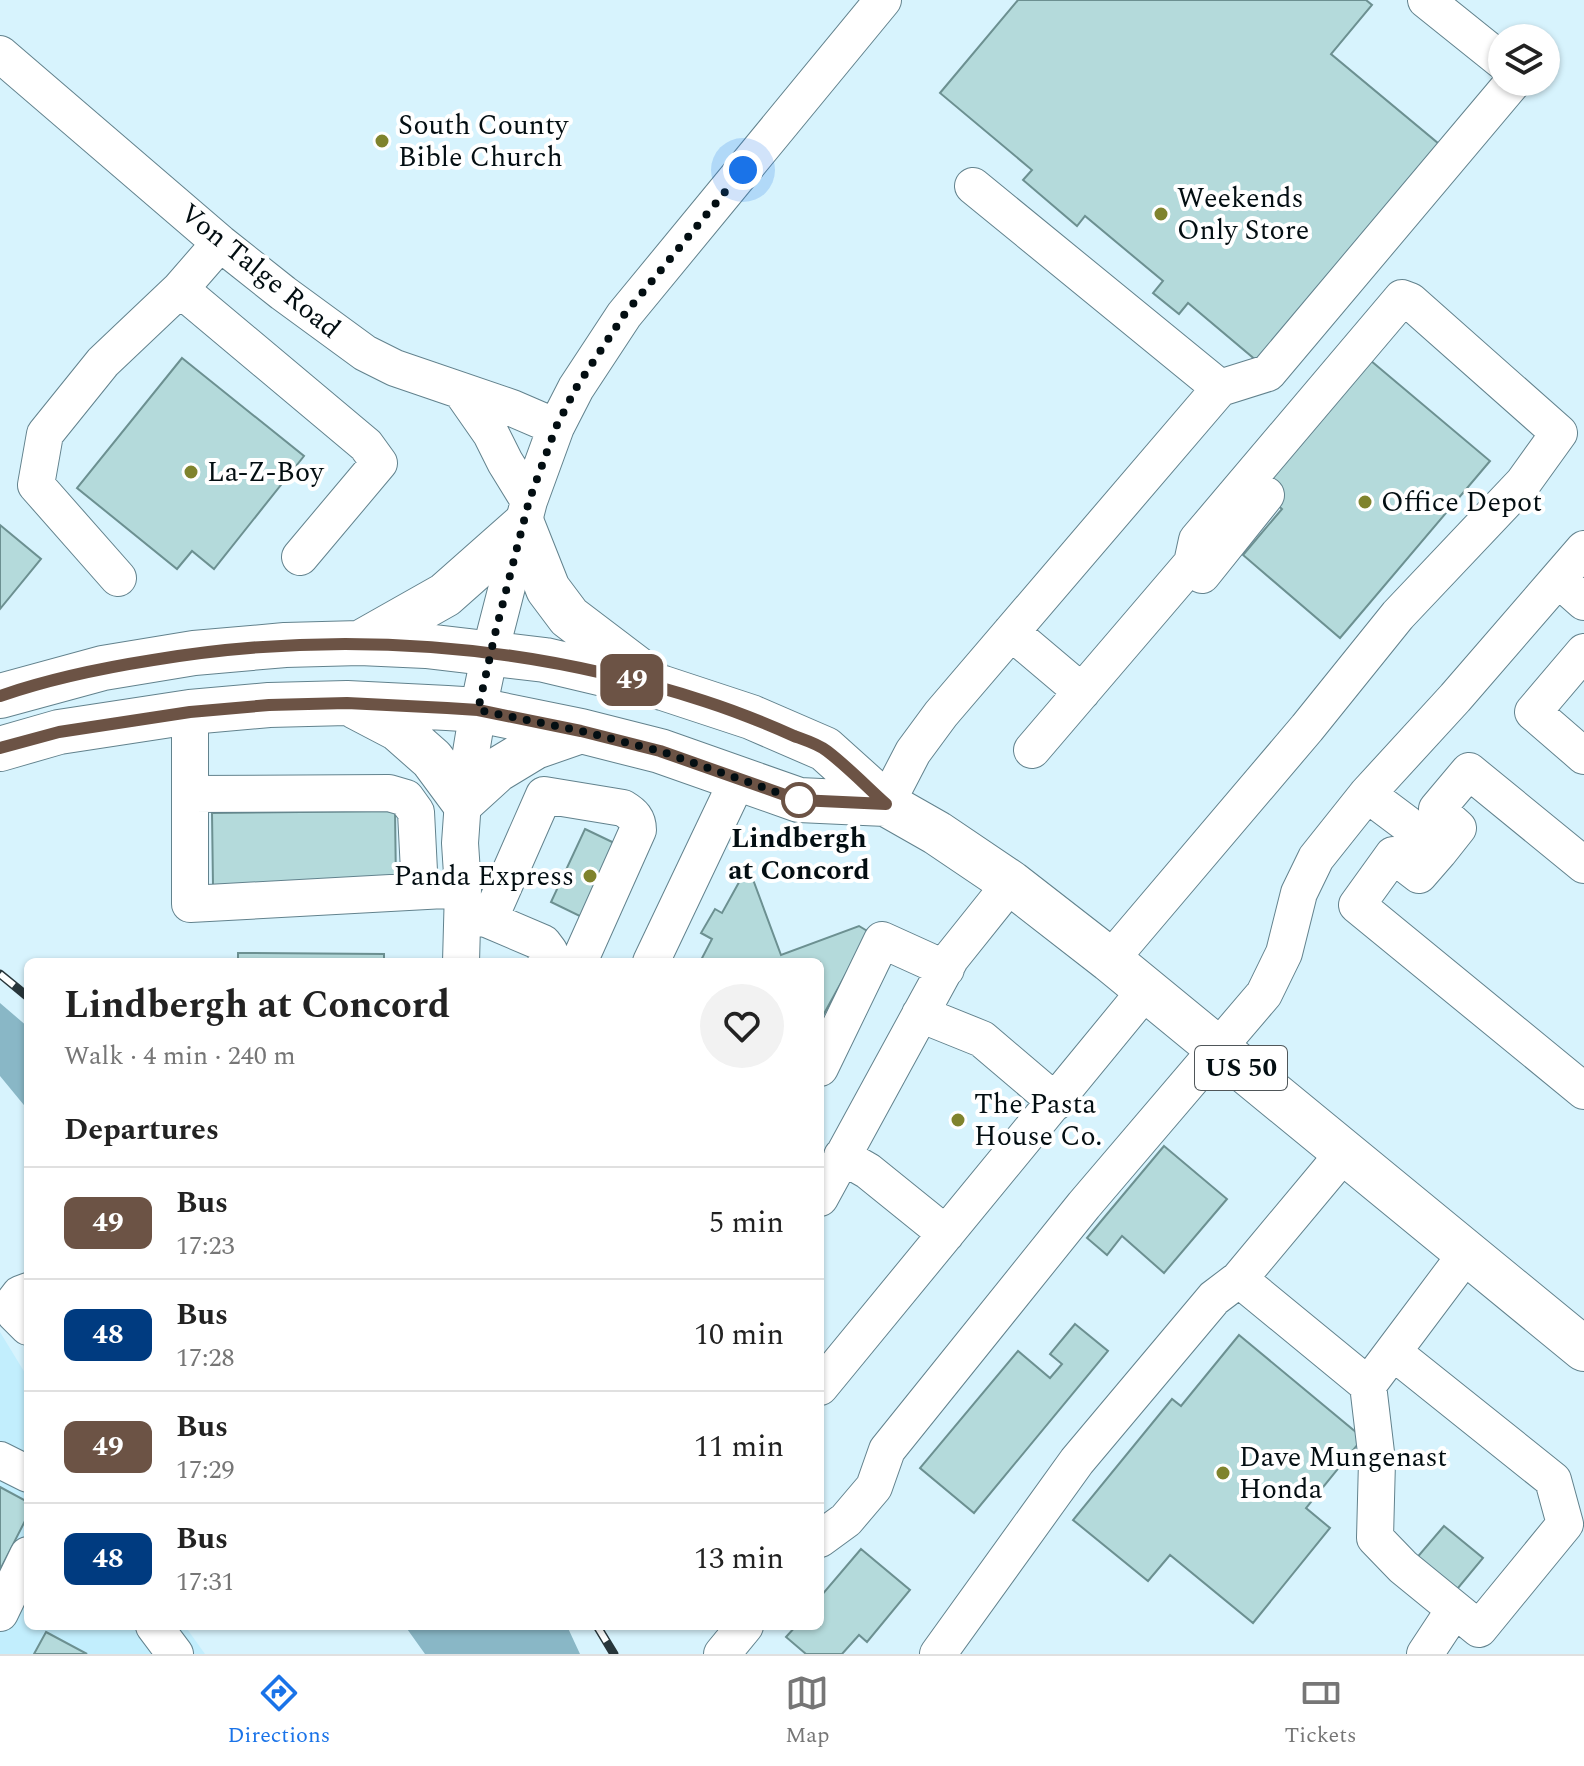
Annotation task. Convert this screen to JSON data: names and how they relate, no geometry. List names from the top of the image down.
{
  "streets": {
    "main road": ["US 50"],
    "street": ["Von Talge Road"]
  },
  "places": [
    "South County Bible Church",
    "Weekends Only Store",
    "La-Z-Boy",
    "Office Depot",
    "Lindbergh at Concord",
    "Panda Express",
    "The Pasta House Co.",
    "Dave Mungenast Honda"
  ],
  "lines": ["bus line 49"],
  "page": {
    "on_map": "49",
    "heading": [
      ["Lindbergh at Concord", "Walk · 4 min · 240 m"],
      "Departures"
    ],
    "list": [
      {
        "mark": "49",
        "name": "Bus",
        "note": "17:23",
        "value": "5 min"
      },
      {
        "mark": "48",
        "name": "Bus",
        "note": "17:28",
        "value": "10 min"
      },
      {
        "mark": "49",
        "name": "Bus",
        "note": "17:29",
        "value": "11 min"
      },
      {
        "mark": "48",
        "name": "Bus",
        "note": "17:31",
        "value": "13 min"
      }
    ],
    "tabs": ["Directions", "Map", "Tickets"]
  }
}
